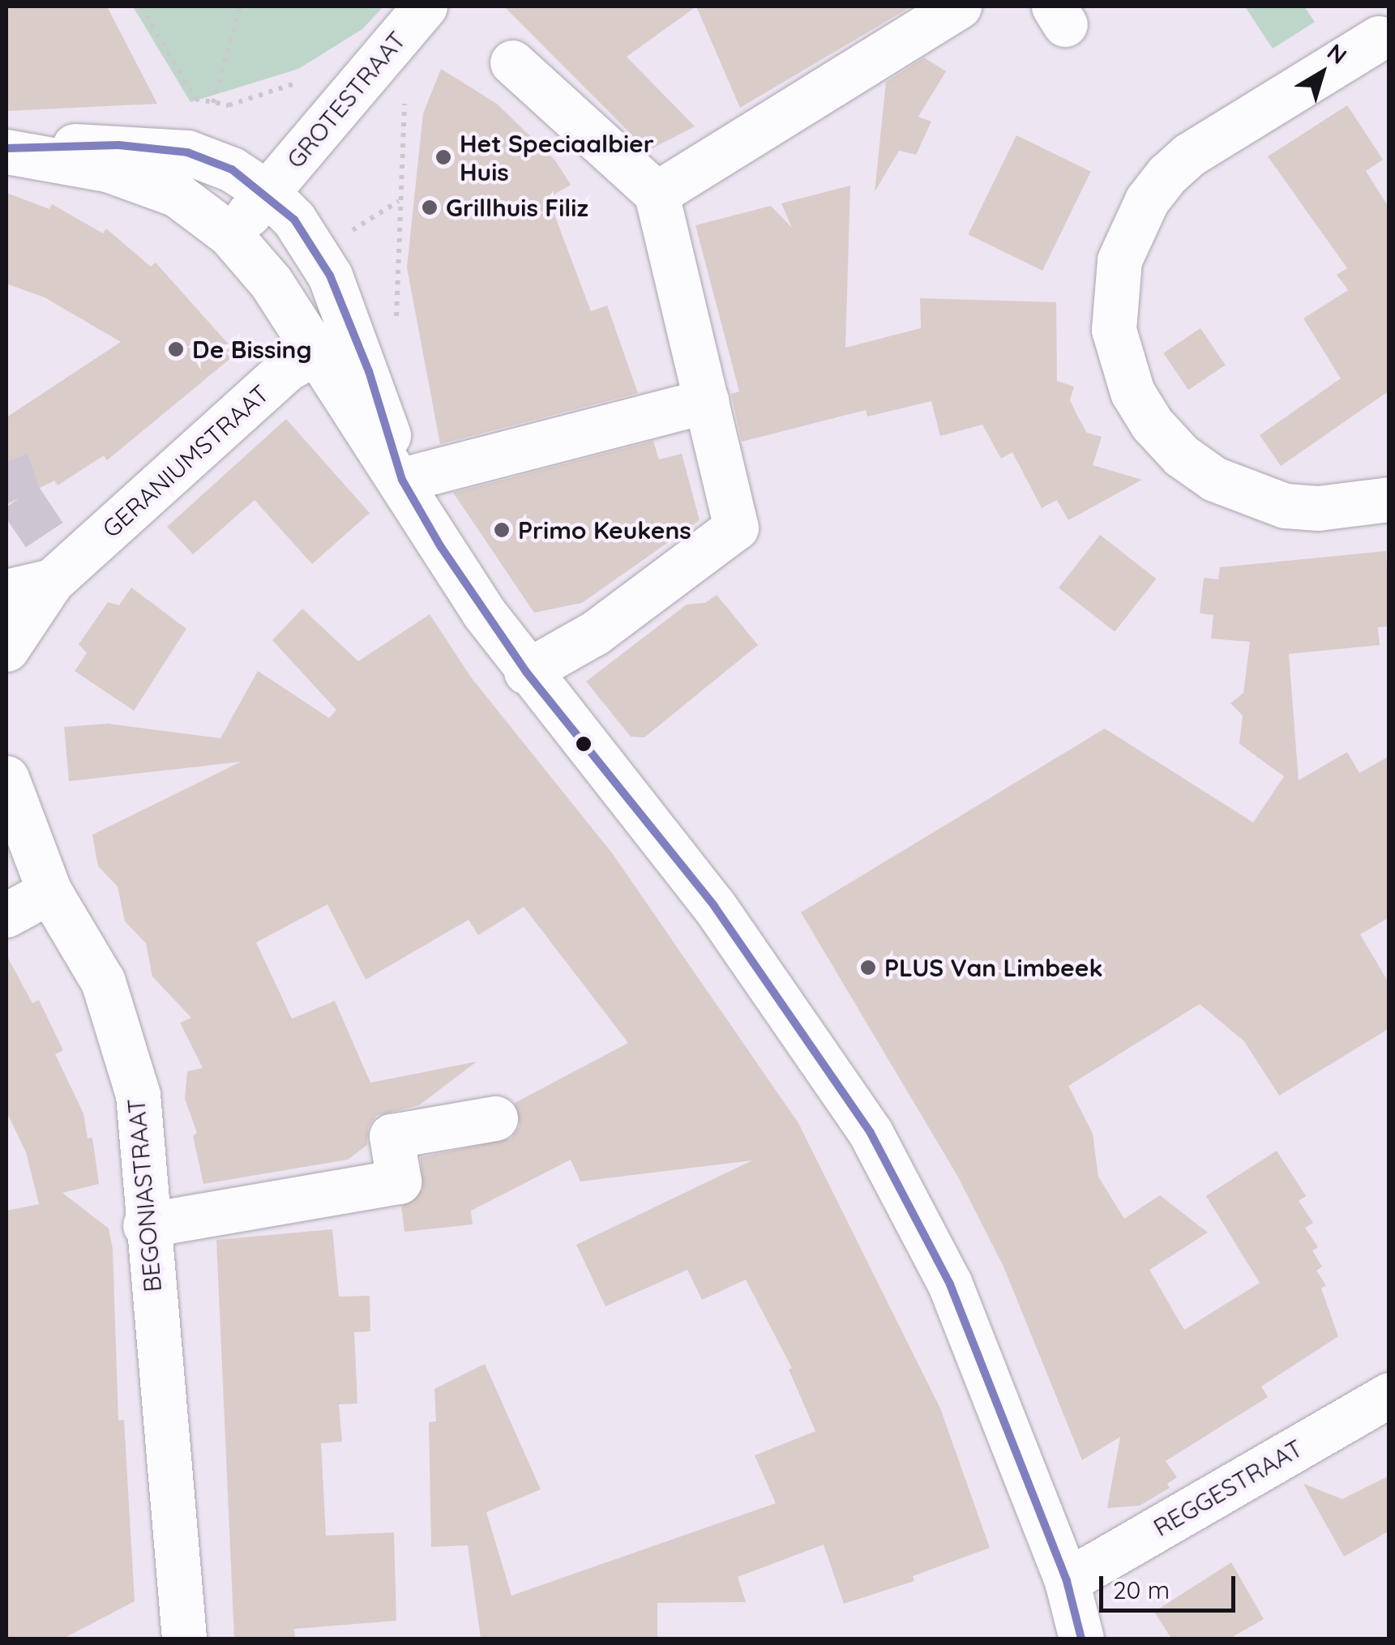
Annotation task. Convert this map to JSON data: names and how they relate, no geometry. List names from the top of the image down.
{
  "streets": {
    "street": [
      "GROTESTRAAT",
      "GERANIUMSTRAAT",
      "BEGONIASTRAAT",
      "REGGESTRAAT"
    ]
  },
  "places": [
    "Het Speciaalbier Huis",
    "Grillhuis Filiz",
    "De Bissing",
    "Primo Keukens",
    "PLUS Van Limbeek"
  ],
  "scale_bar": "20 m",
  "north": "top right"
}
